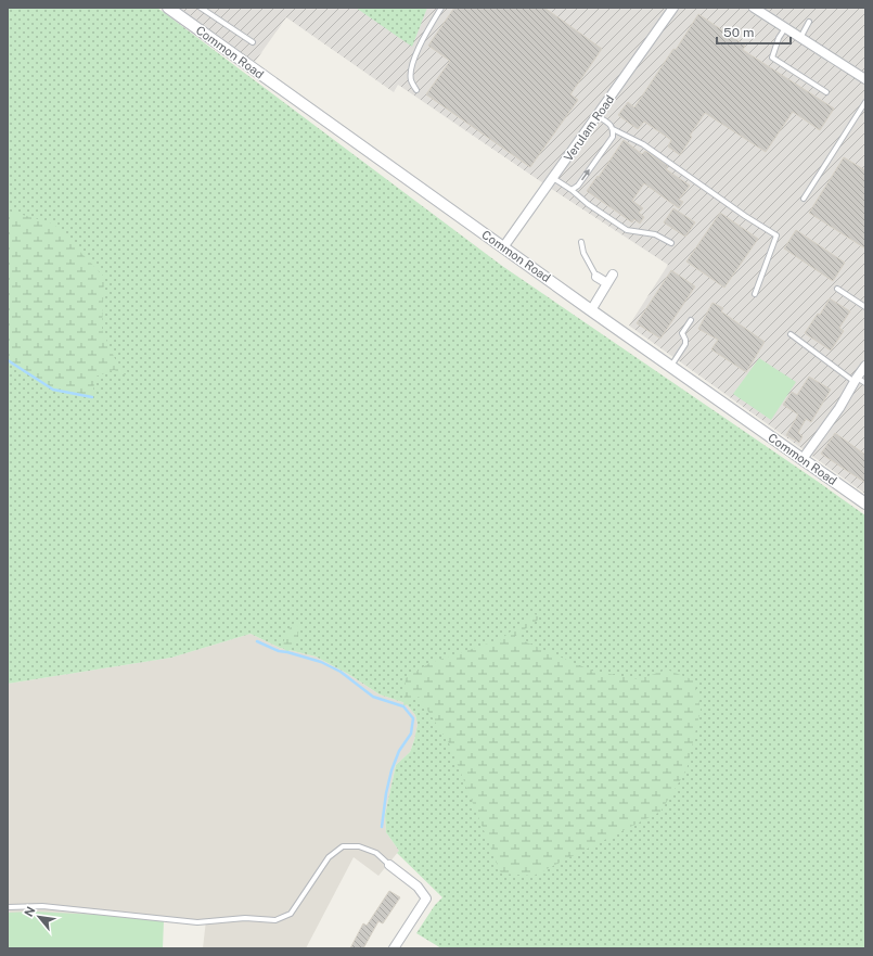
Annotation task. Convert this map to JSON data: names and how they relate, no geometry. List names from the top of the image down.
{
  "streets": {
    "street": ["Common Road", "Verulam Road"]
  },
  "crossings": [
    ["Common Road", "Verulam Road"]
  ],
  "scale_bar": "50 m",
  "north": "top left"
}
